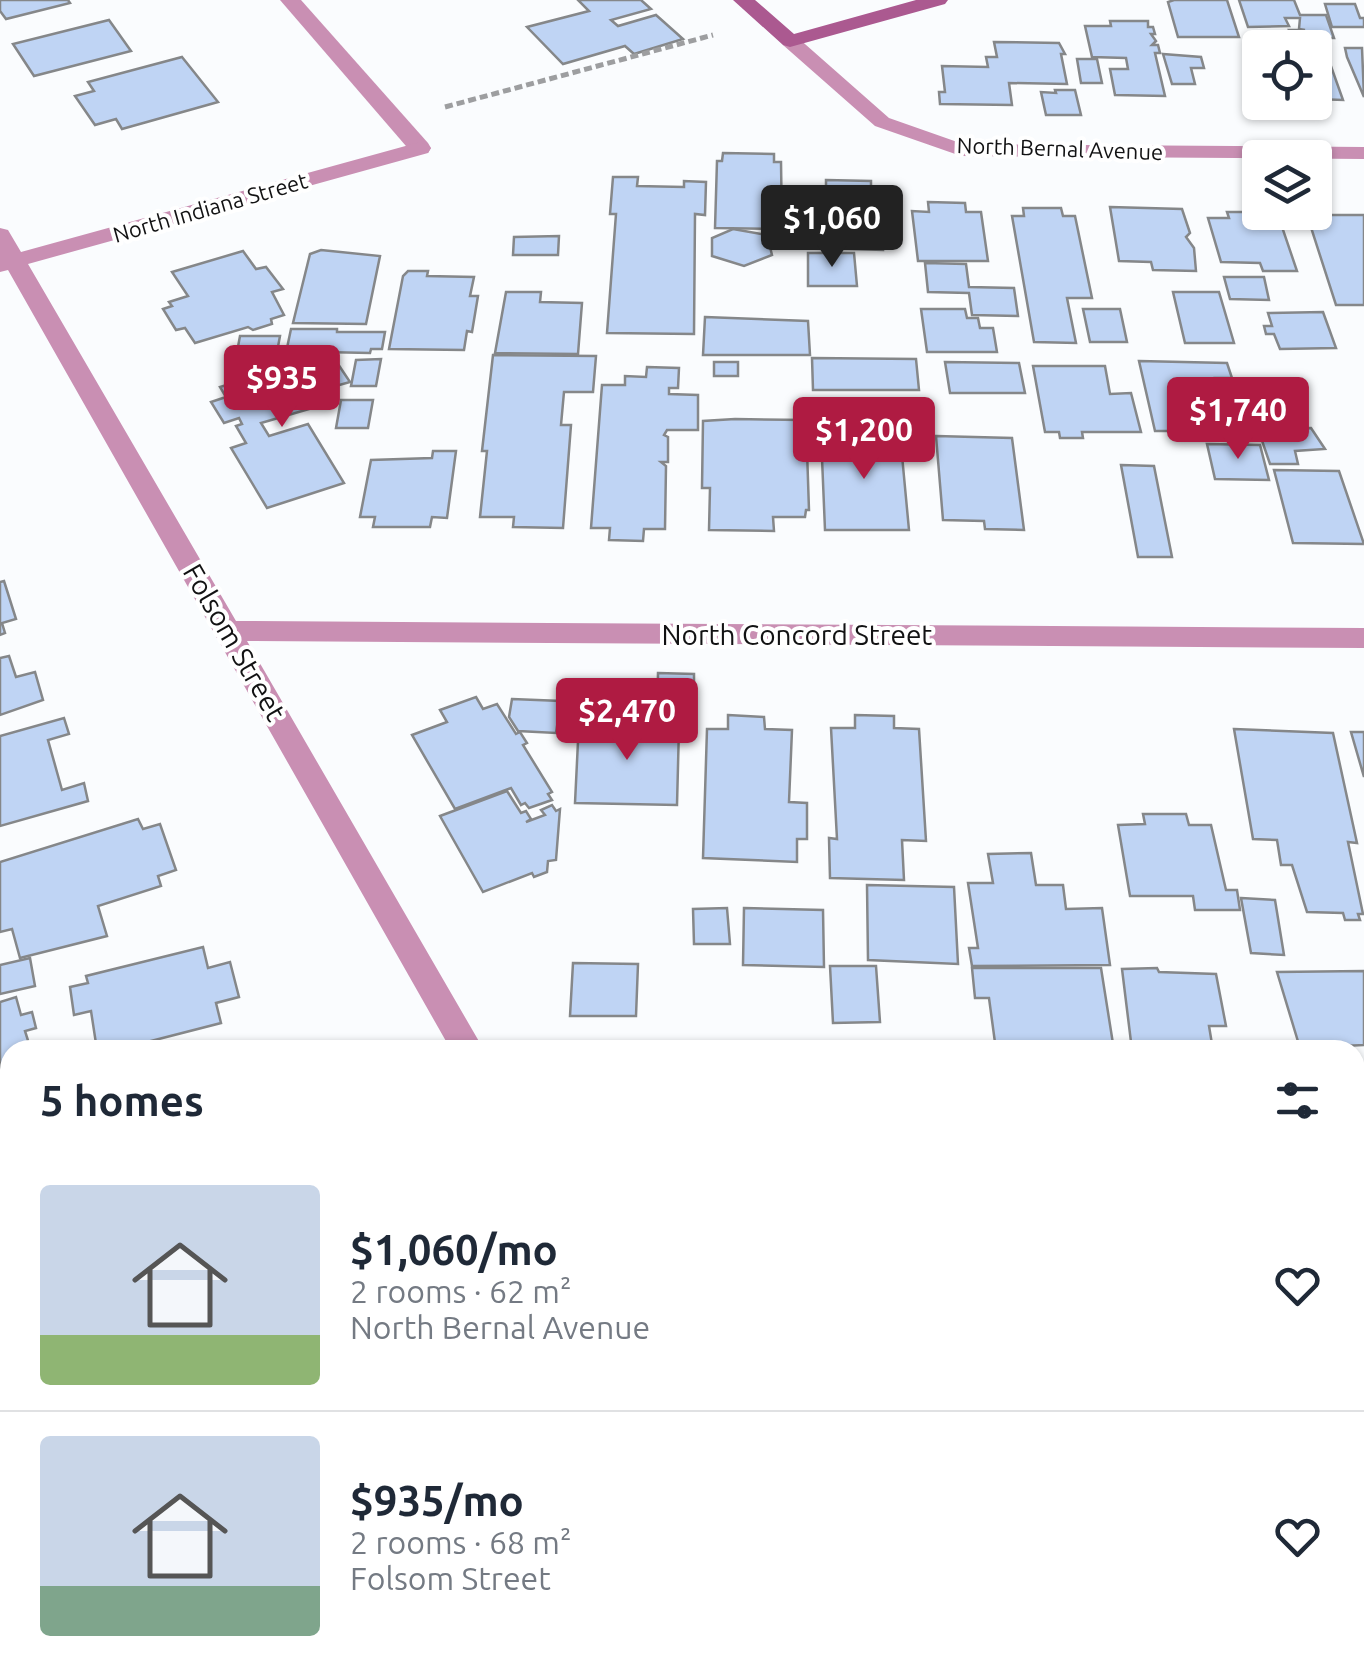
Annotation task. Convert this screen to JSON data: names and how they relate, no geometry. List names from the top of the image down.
{
  "streets": {
    "street": [
      "North Bernal Avenue",
      "North Indiana Street",
      "North Concord Street",
      "Folsom Street"
    ]
  },
  "crossings": [
    ["North Indiana Street", "Folsom Street"],
    ["North Concord Street", "Folsom Street"]
  ],
  "page": {
    "price": [
      "$1,060",
      "$935",
      "$1,740",
      "$1,200",
      "$2,470"
    ],
    "heading": "5 homes",
    "list": [
      {
        "name": "$1,060/mo",
        "note": "2 rooms · 62 m² · North Bernal Avenue"
      },
      {
        "name": "$935/mo",
        "note": "2 rooms · 68 m² · Folsom Street"
      }
    ]
  }
}
